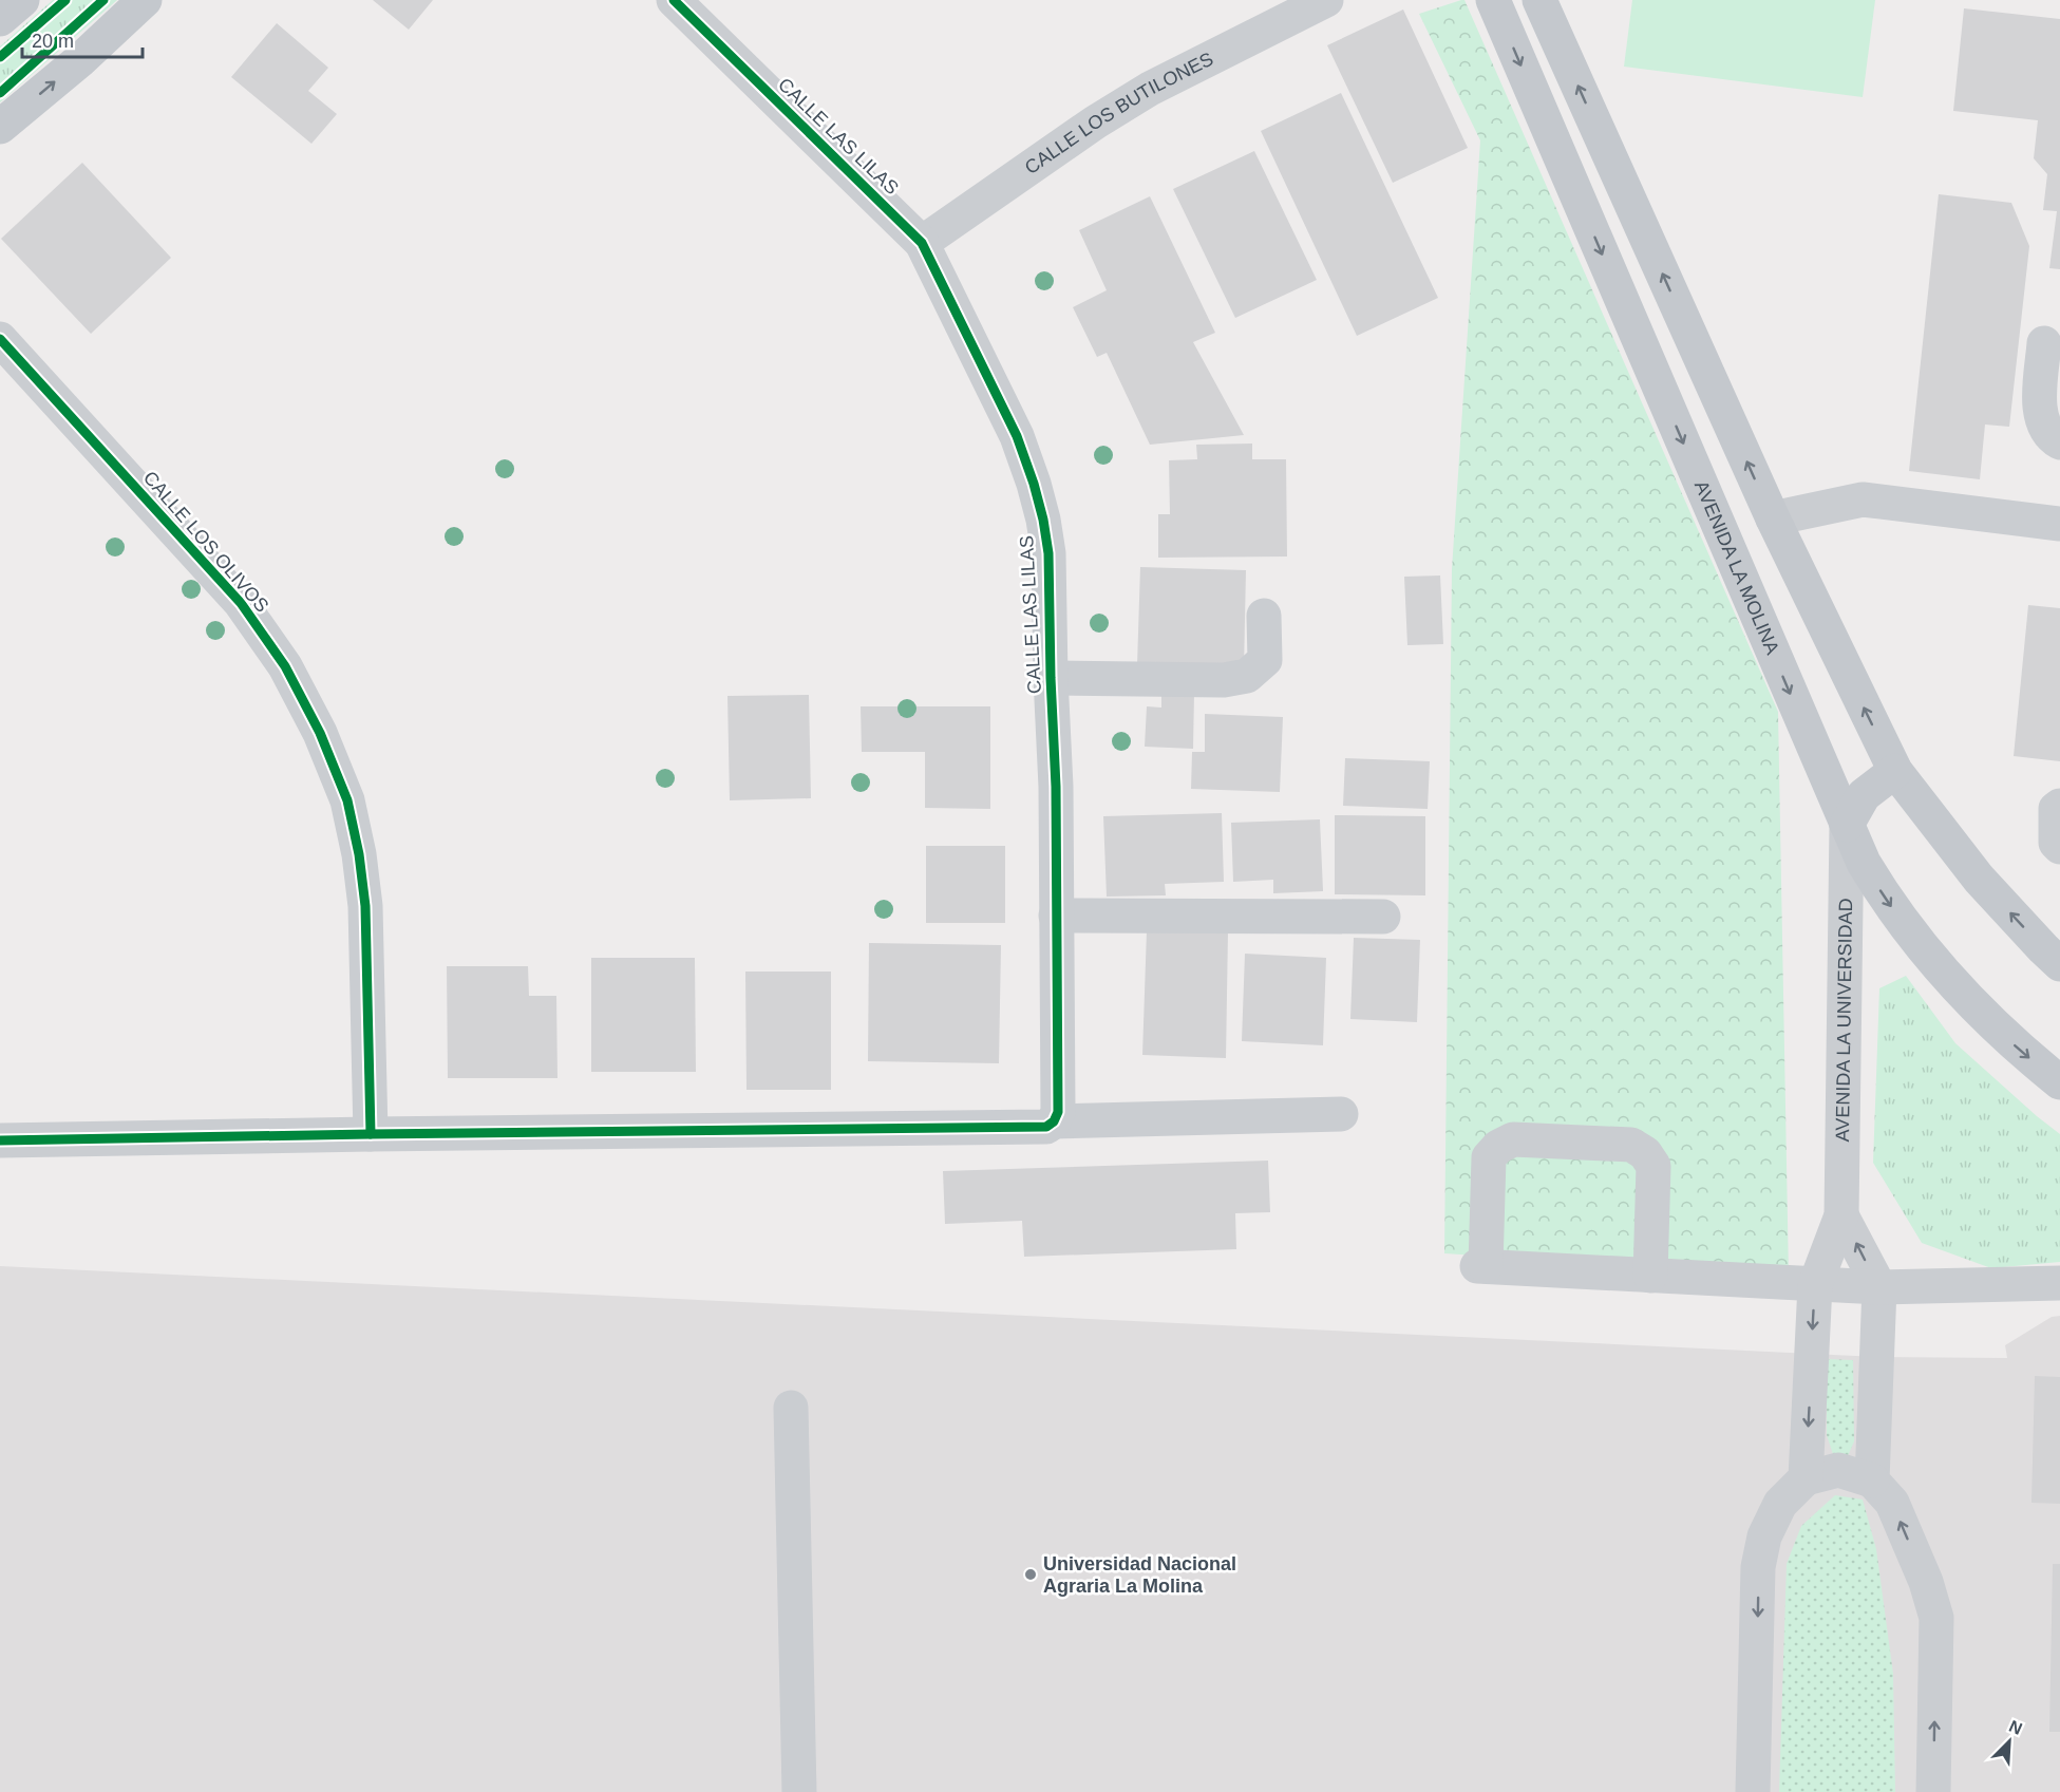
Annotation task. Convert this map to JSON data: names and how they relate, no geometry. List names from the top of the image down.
{
  "streets": {
    "main road": ["AVENIDA LA MOLINA"],
    "street": [
      "CALLE LOS BUTILONES",
      "CALLE LAS LILAS",
      "CALLE LOS OLIVOS",
      "AVENIDA LA UNIVERSIDAD"
    ]
  },
  "crossings": [
    ["CALLE LOS BUTILONES", "CALLE LAS LILAS"],
    ["AVENIDA LA MOLINA", "AVENIDA LA UNIVERSIDAD"]
  ],
  "places": ["Universidad Nacional Agraria La Molina"],
  "scale_bar": "20 m",
  "north": "top right"
}
